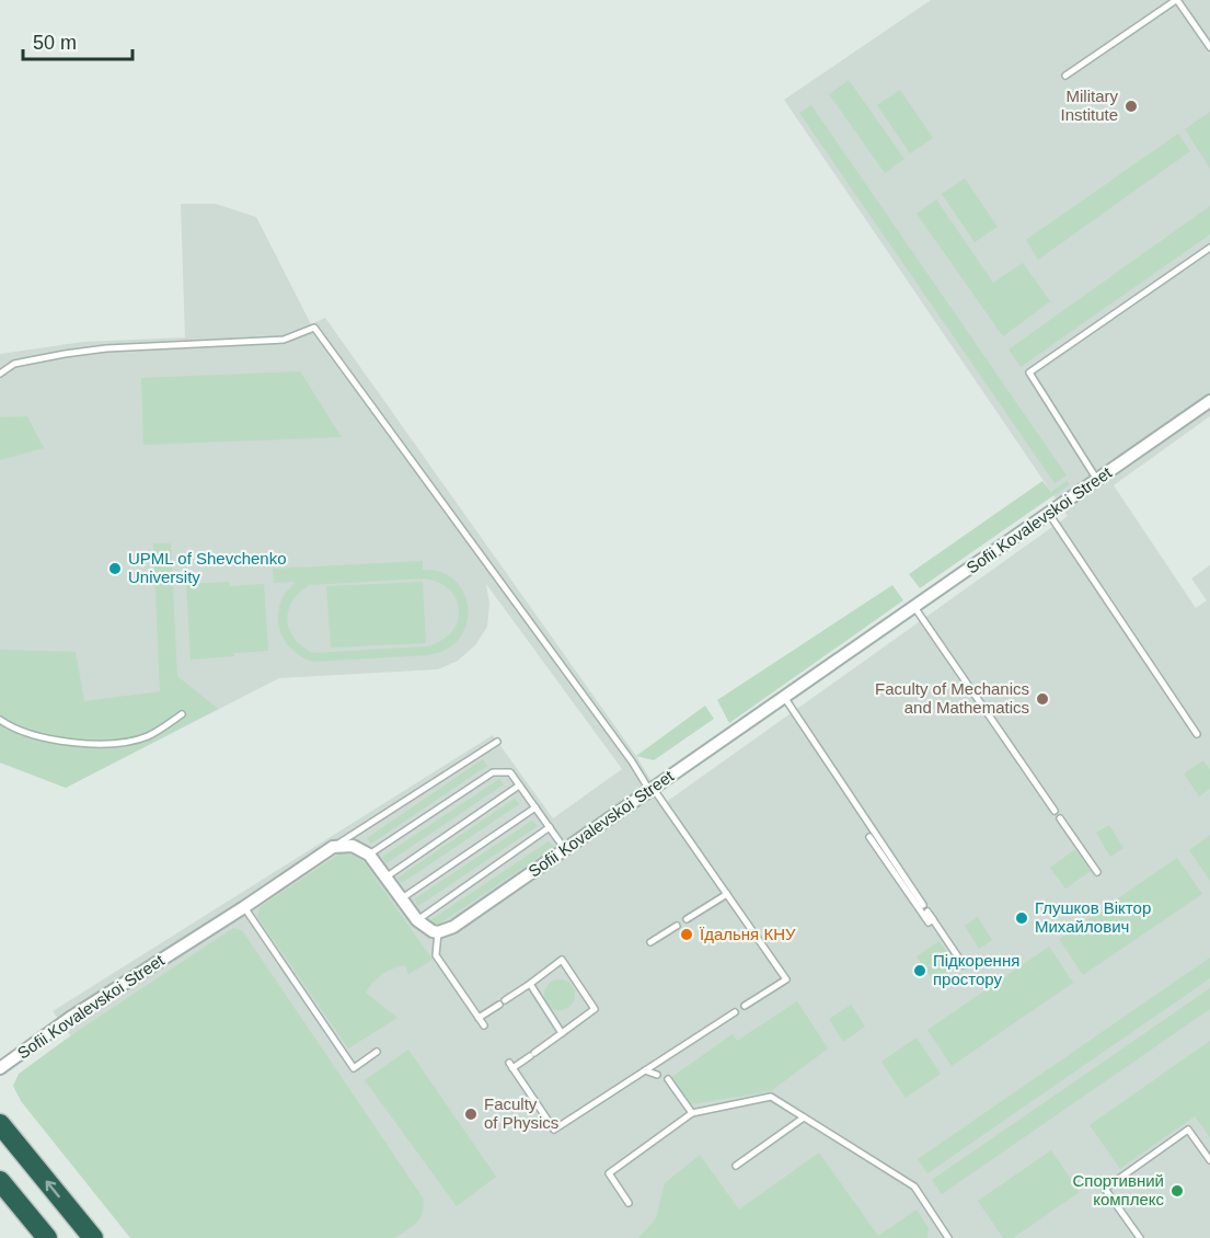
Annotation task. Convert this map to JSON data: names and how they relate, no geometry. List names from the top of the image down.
{
  "streets": {
    "street": ["Sofii Kovalevskoi Street"]
  },
  "places": [
    "Military Institute",
    "UPML of Shevchenko University",
    "Faculty of Mechanics and Mathematics",
    "Глушков Віктор Михайлович",
    "Їдальня КНУ",
    "Підкорення простору",
    "Faculty of Physics",
    "Спортивний комплекс"
  ],
  "scale_bar": "50 m"
}
